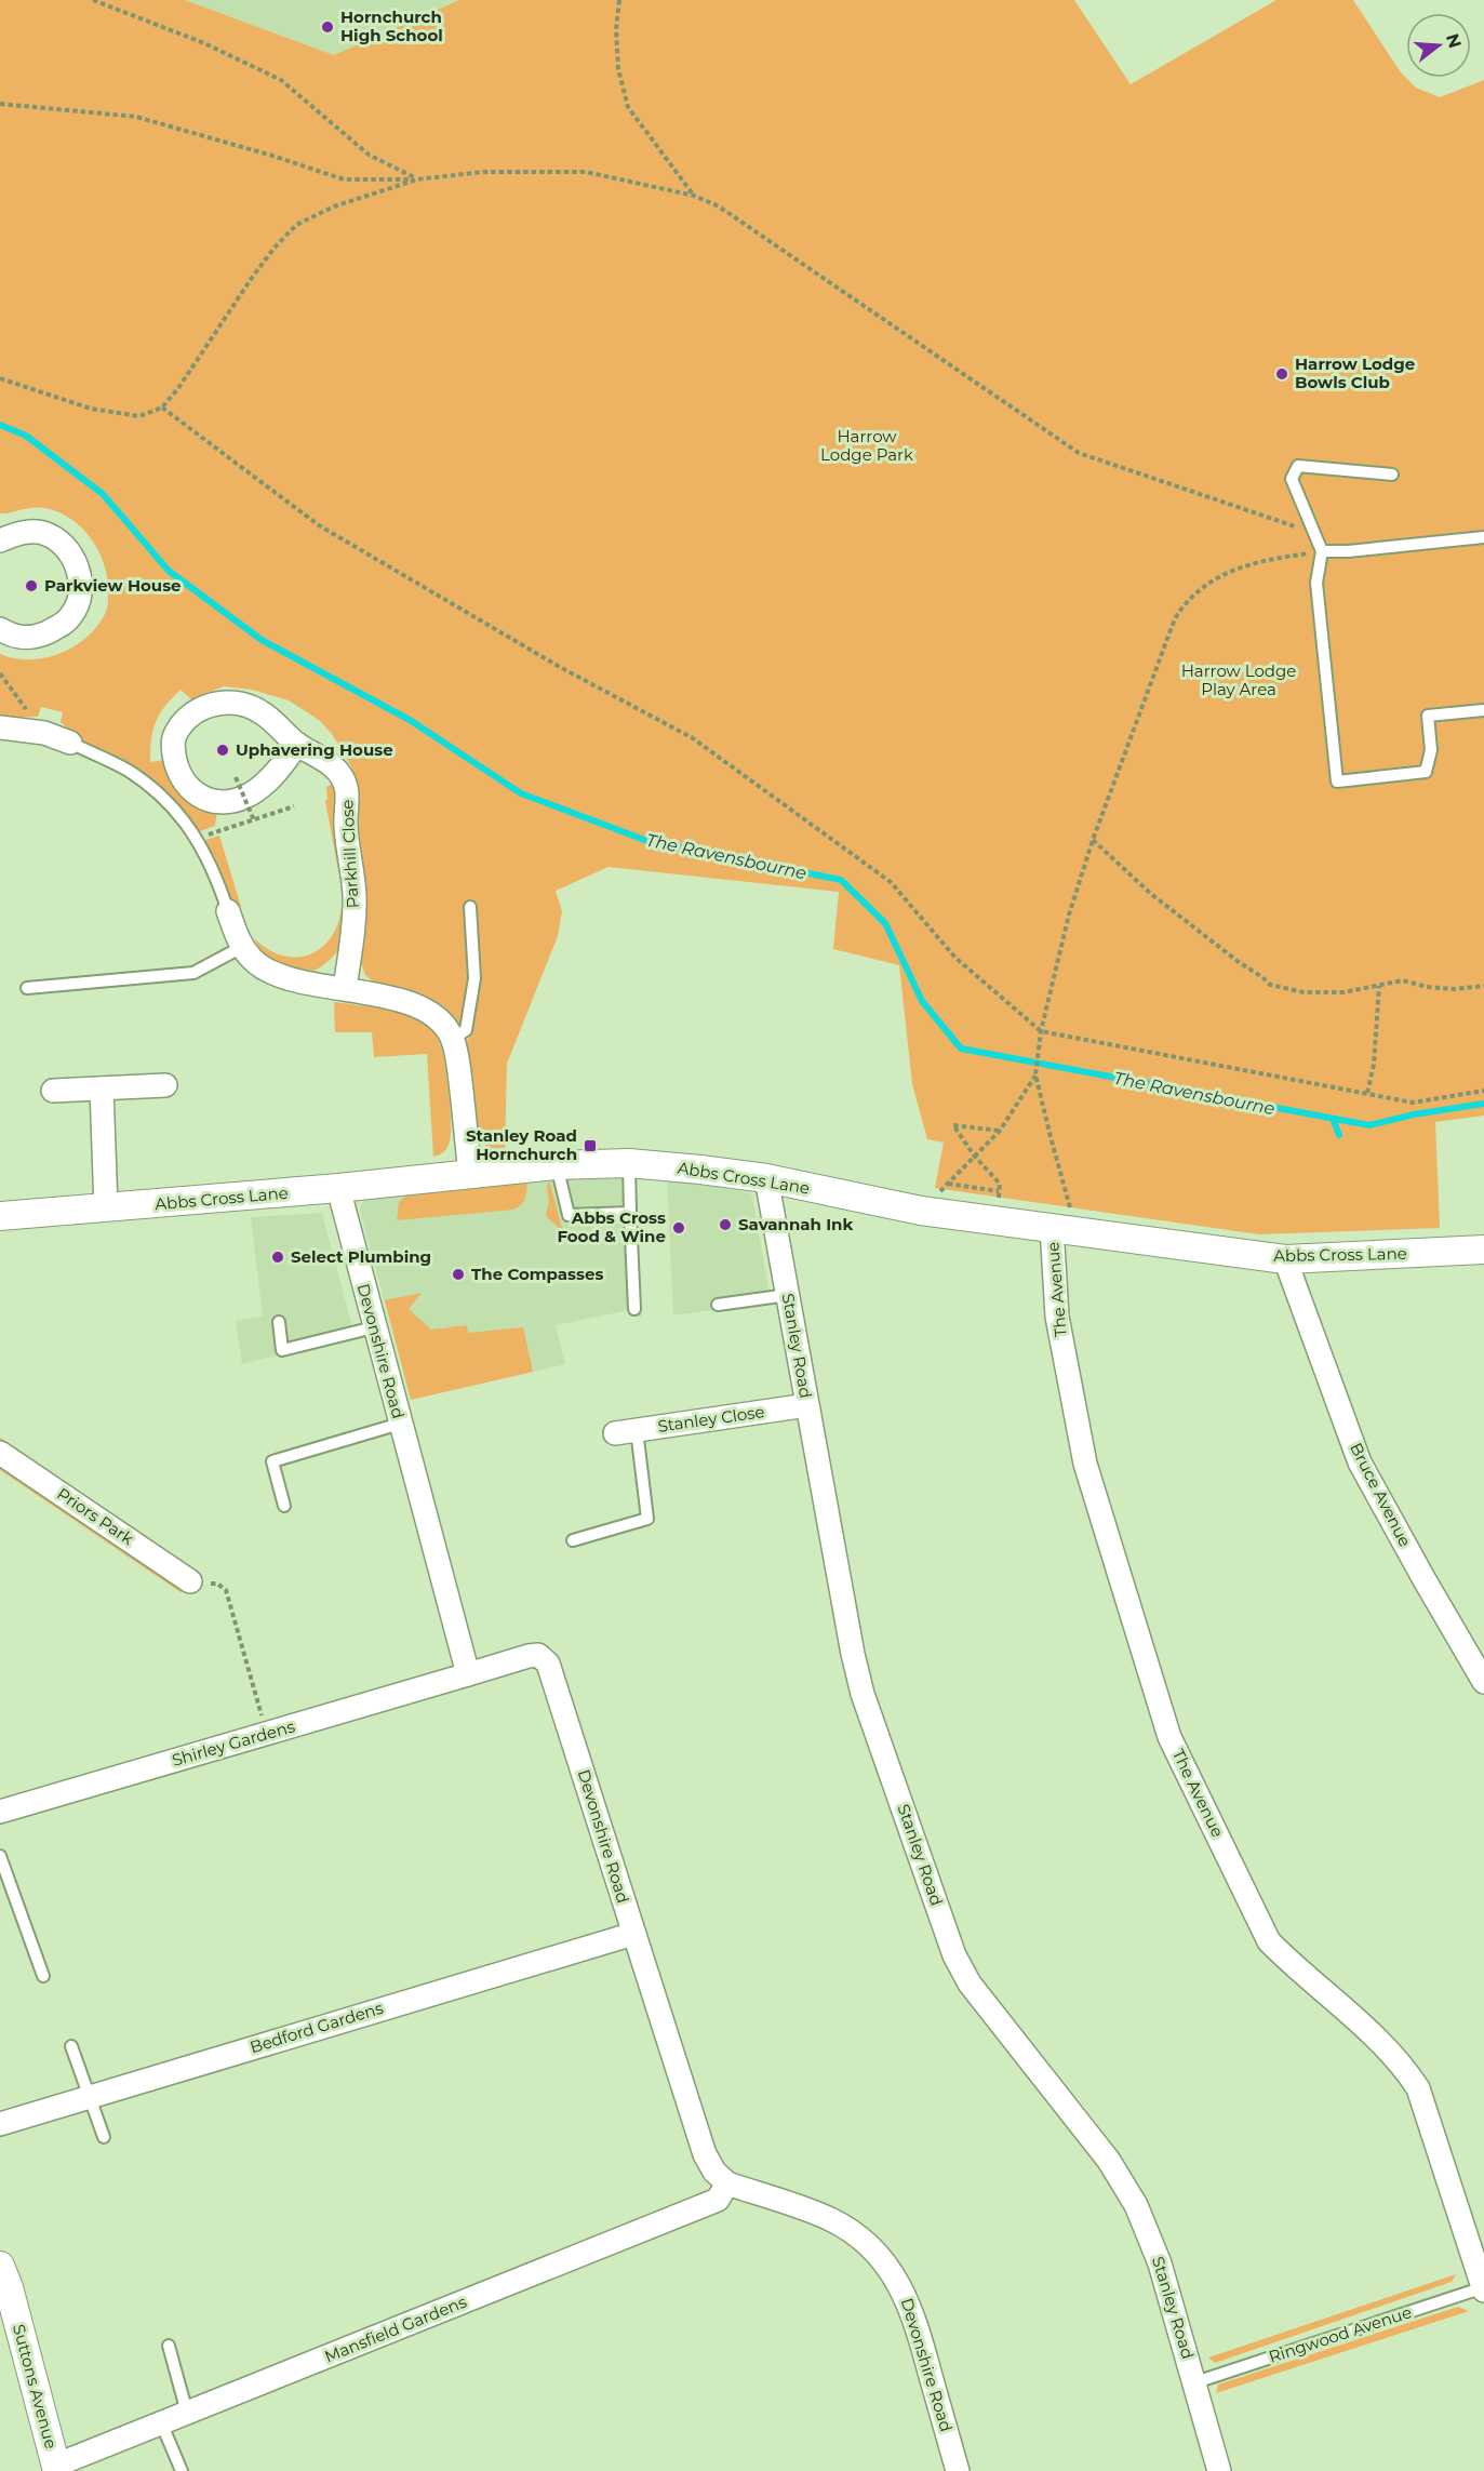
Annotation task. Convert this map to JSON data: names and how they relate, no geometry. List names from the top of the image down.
{
  "streets": {
    "street": [
      "Parkhill Close",
      "Abbs Cross Lane",
      "The Avenue",
      "Stanley Road",
      "Devonshire Road",
      "Stanley Close",
      "Bruce Avenue",
      "Priors Park",
      "Shirley Gardens",
      "Bedford Gardens",
      "Mansfield Gardens",
      "Suttons Avenue"
    ],
    "lane": ["Ringwood Avenue"]
  },
  "crossings": [
    ["Abbs Cross Lane", "The Avenue"],
    ["Abbs Cross Lane", "Stanley Road"],
    ["Abbs Cross Lane", "Devonshire Road"],
    ["Abbs Cross Lane", "Bruce Avenue"],
    ["The Avenue", "Ringwood Avenue"],
    ["Stanley Road", "Stanley Close"],
    ["Stanley Road", "Ringwood Avenue"],
    ["Devonshire Road", "Shirley Gardens"],
    ["Devonshire Road", "Bedford Gardens"],
    ["Devonshire Road", "Mansfield Gardens"],
    ["Mansfield Gardens", "Suttons Avenue"]
  ],
  "water": ["The Ravensbourne"],
  "parks": ["Harrow Lodge Park", "Harrow Lodge Play Area"],
  "places": {
    "other": [
      "Hornchurch High School",
      "Harrow Lodge Bowls Club",
      "Parkview House",
      "Uphavering House",
      "Savannah Ink",
      "Abbs Cross Food & Wine",
      "Select Plumbing",
      "The Compasses"
    ],
    "transit": ["Stanley Road Hornchurch"]
  },
  "north": "right"
}
